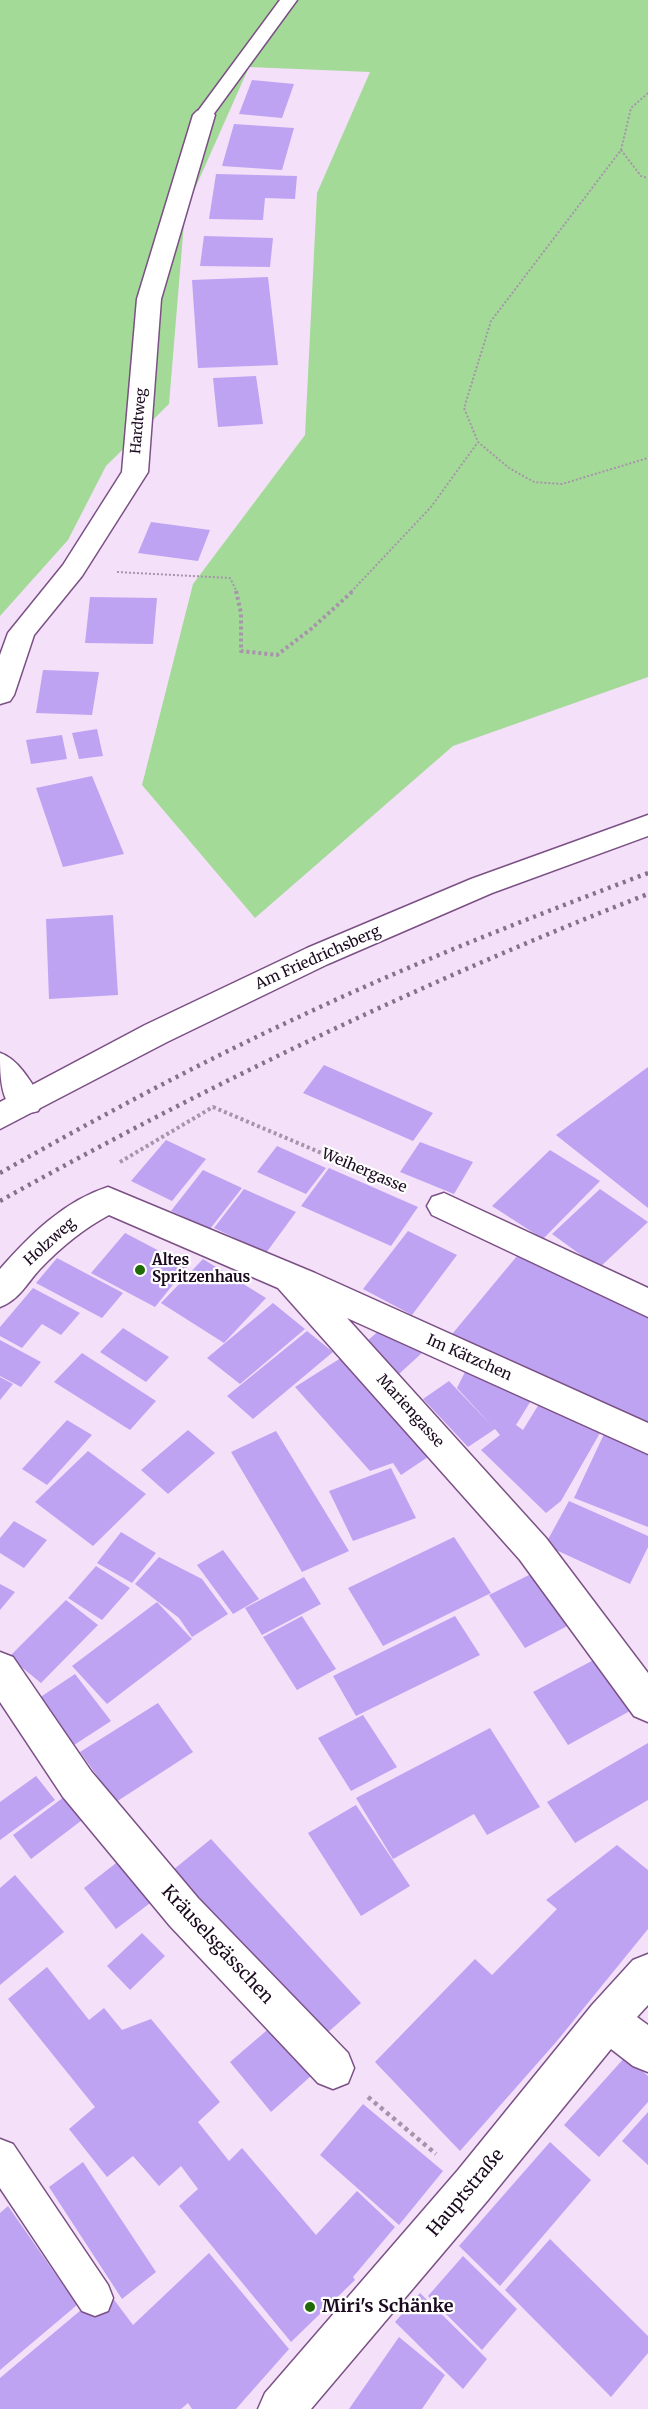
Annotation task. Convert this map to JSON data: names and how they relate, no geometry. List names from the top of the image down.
{
  "streets": {
    "street": [
      "Hardtweg",
      "Am Friedrichsberg",
      "Holzweg",
      "Im Kätzchen",
      "Mariengasse",
      "Kräuselsgässchen",
      "Hauptstraße"
    ],
    "path": ["Weihergasse"]
  },
  "crossings": [
    ["Weihergasse", "Holzweg"],
    ["Weihergasse", "Mariengasse"],
    ["Holzweg", "Mariengasse"],
    ["Im Kätzchen", "Mariengasse"]
  ],
  "places": ["Altes Spritzenhaus", "Miri's Schänke"]
}
